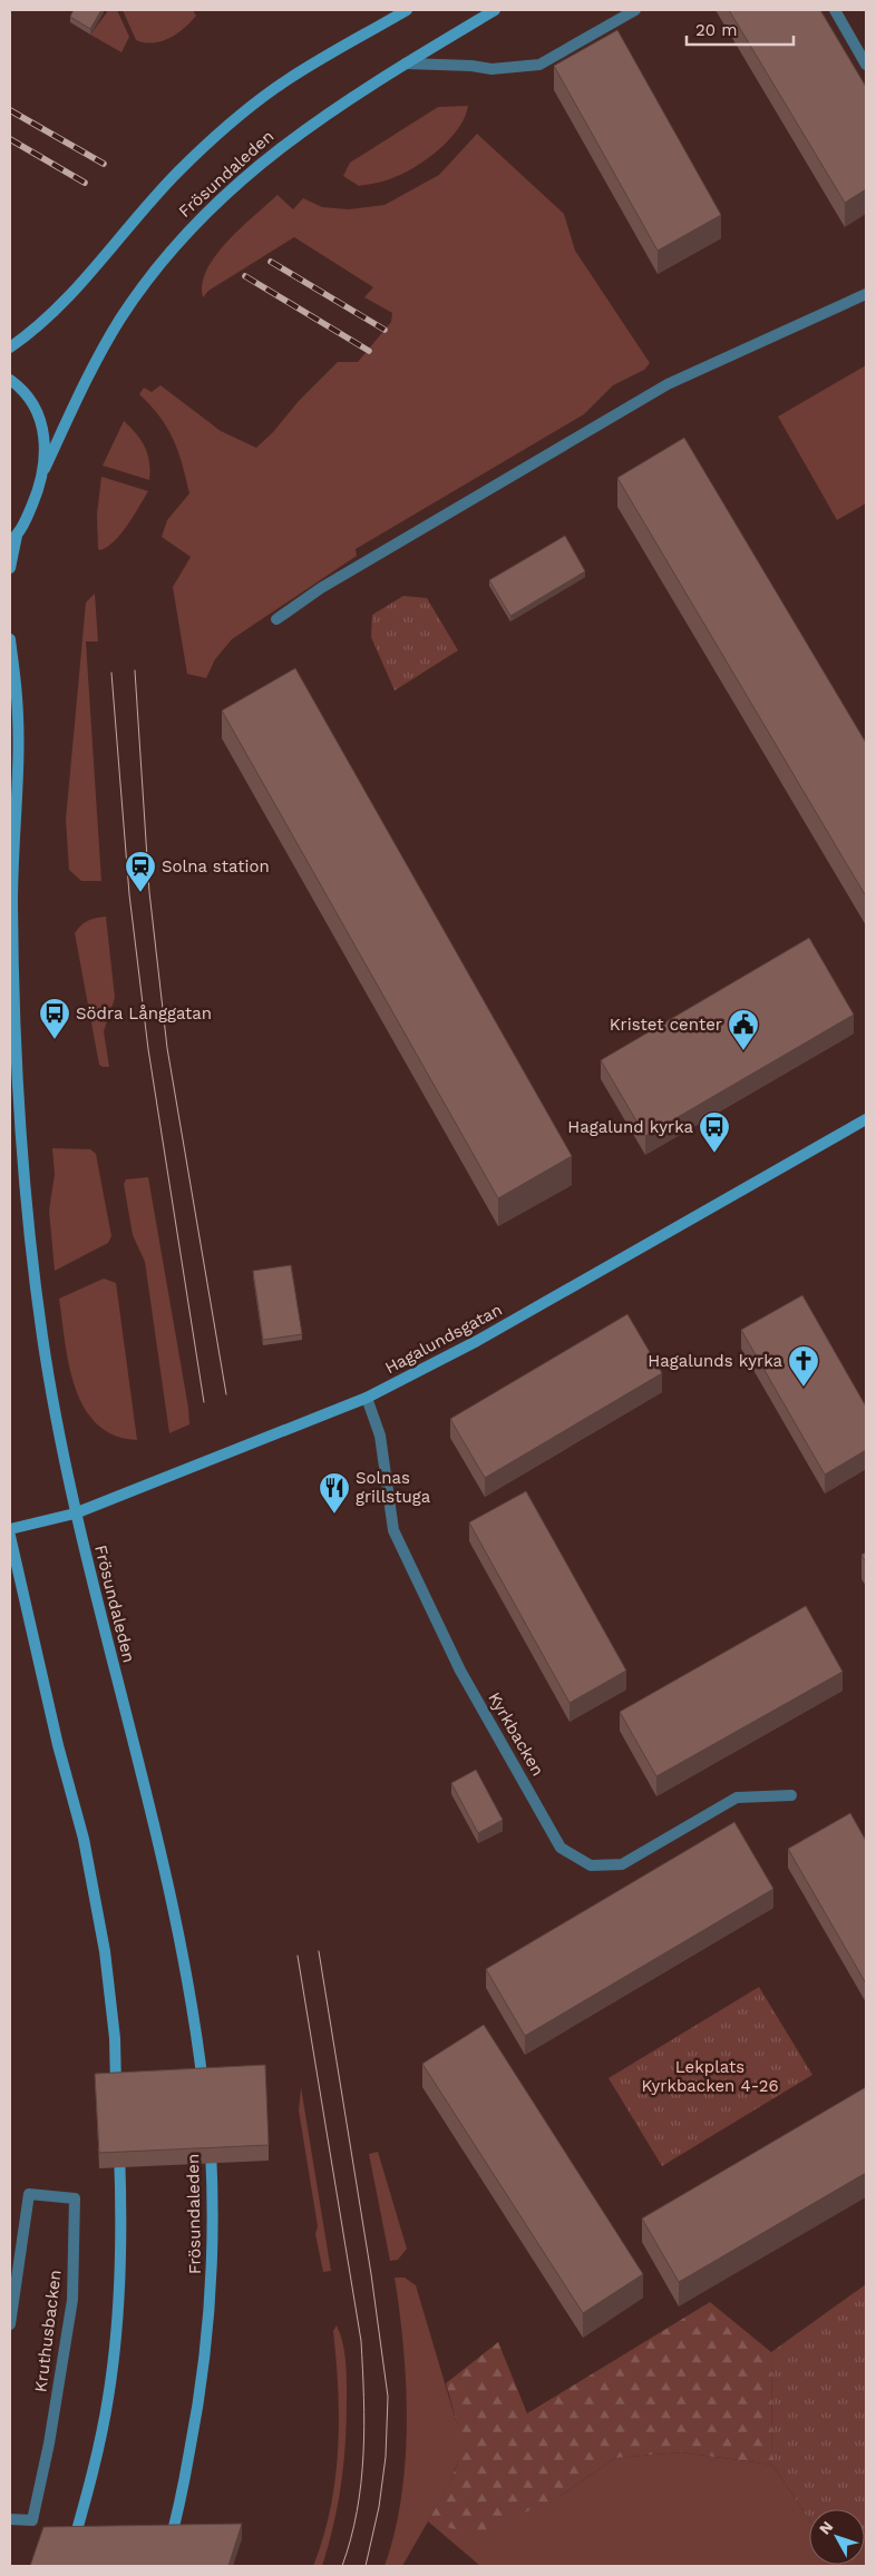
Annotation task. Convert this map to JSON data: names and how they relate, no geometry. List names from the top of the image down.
{
  "streets": {
    "main road": ["Frösundaleden", "Hagalundsgatan"],
    "street": ["Kyrkbacken", "Kruthusbacken"]
  },
  "crossings": [
    ["Frösundaleden", "Hagalundsgatan"],
    ["Hagalundsgatan", "Kyrkbacken"]
  ],
  "parks": ["Lekplats Kyrkbacken 4-26"],
  "places": {
    "station": ["Solna station"],
    "bus stop": ["Södra Långgatan", "Hagalund kyrka"],
    "public building": ["Kristet center"],
    "church": ["Hagalunds kyrka"],
    "restaurant": ["Solnas grillstuga"]
  },
  "scale_bar": "20 m",
  "north": "top left"
}
